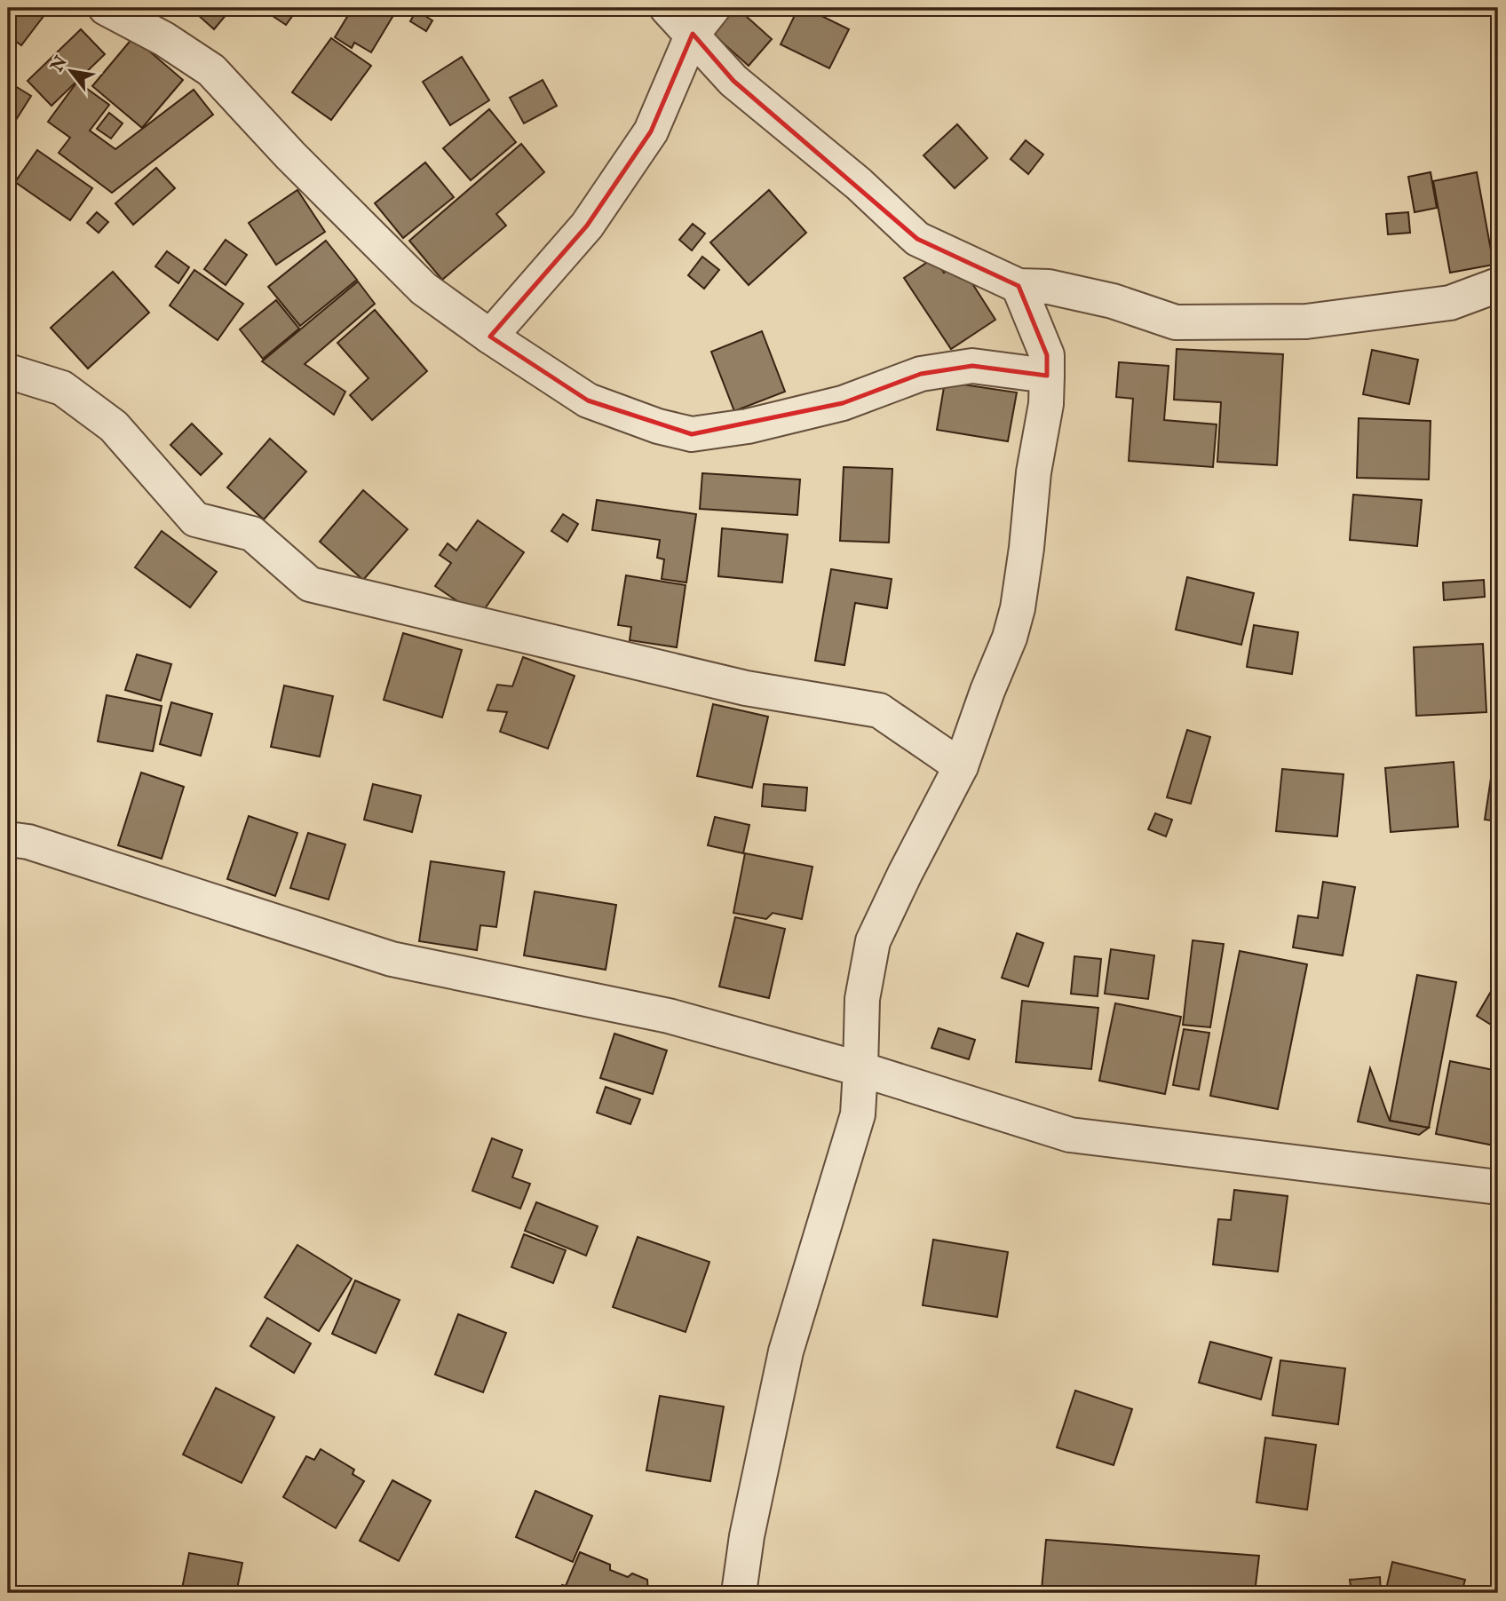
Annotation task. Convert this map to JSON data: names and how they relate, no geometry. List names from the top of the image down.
{
  "north": "top left"
}
